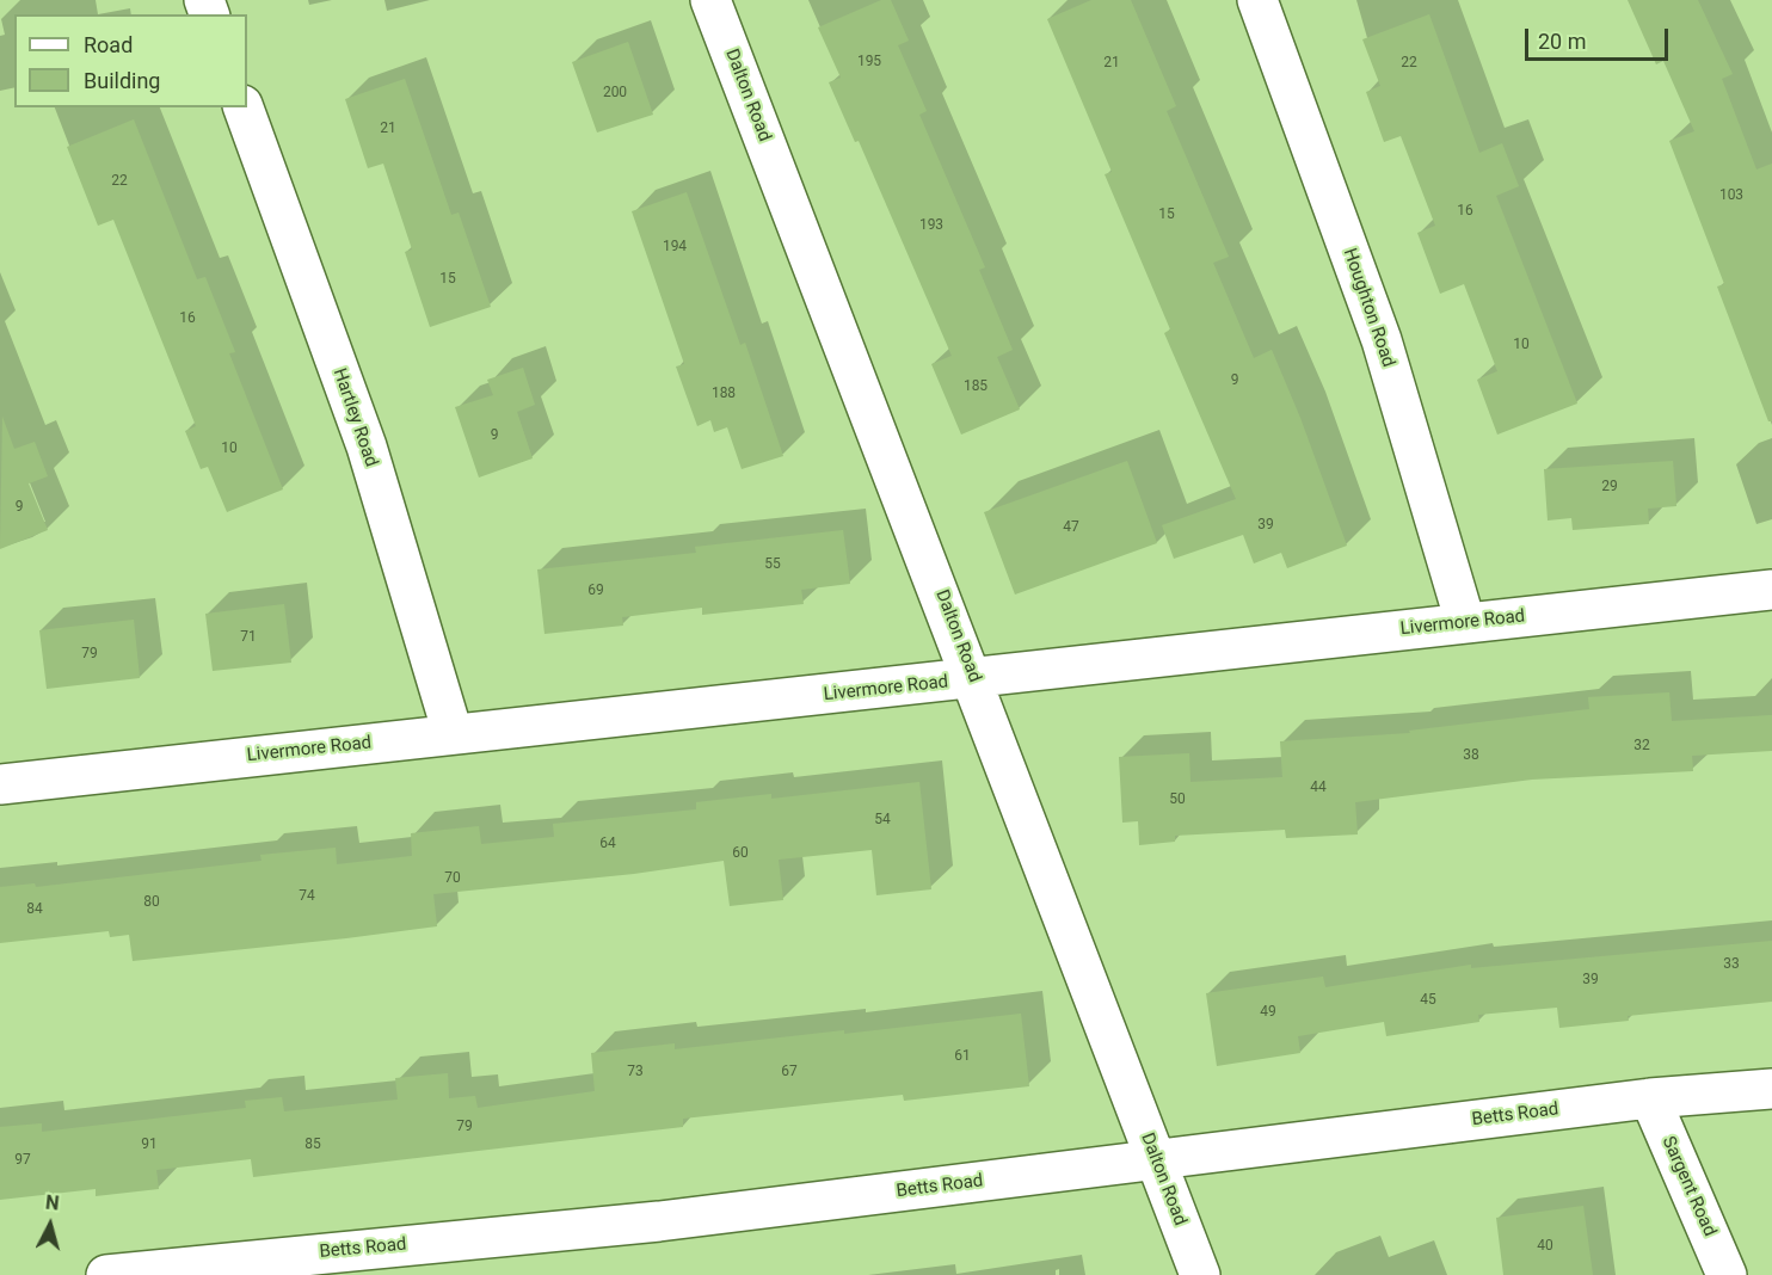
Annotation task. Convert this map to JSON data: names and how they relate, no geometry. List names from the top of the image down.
{
  "streets": {
    "street": [
      "Dalton Road",
      "Houghton Road",
      "Hartley Road",
      "Livermore Road",
      "Betts Road",
      "Sargent Road"
    ]
  },
  "crossings": [
    ["Dalton Road", "Livermore Road"],
    ["Dalton Road", "Betts Road"],
    ["Houghton Road", "Livermore Road"],
    ["Hartley Road", "Livermore Road"],
    ["Betts Road", "Sargent Road"]
  ],
  "house_numbers": [
    "195",
    "21",
    "22",
    "200",
    "21",
    "22",
    "103",
    "16",
    "15",
    "193",
    "194",
    "15",
    "16",
    "10",
    "9",
    "185",
    "188",
    "9",
    "10",
    "29",
    "9",
    "39",
    "47",
    "55",
    "69",
    "71",
    "79",
    "32",
    "38",
    "44",
    "50",
    "54",
    "64",
    "60",
    "70",
    "74",
    "80",
    "84",
    "33",
    "39",
    "45",
    "49",
    "61",
    "73",
    "67",
    "79",
    "91",
    "85",
    "97",
    "40"
  ],
  "legend": ["Road", "Building"],
  "scale_bar": "20 m",
  "north": "top"
}
